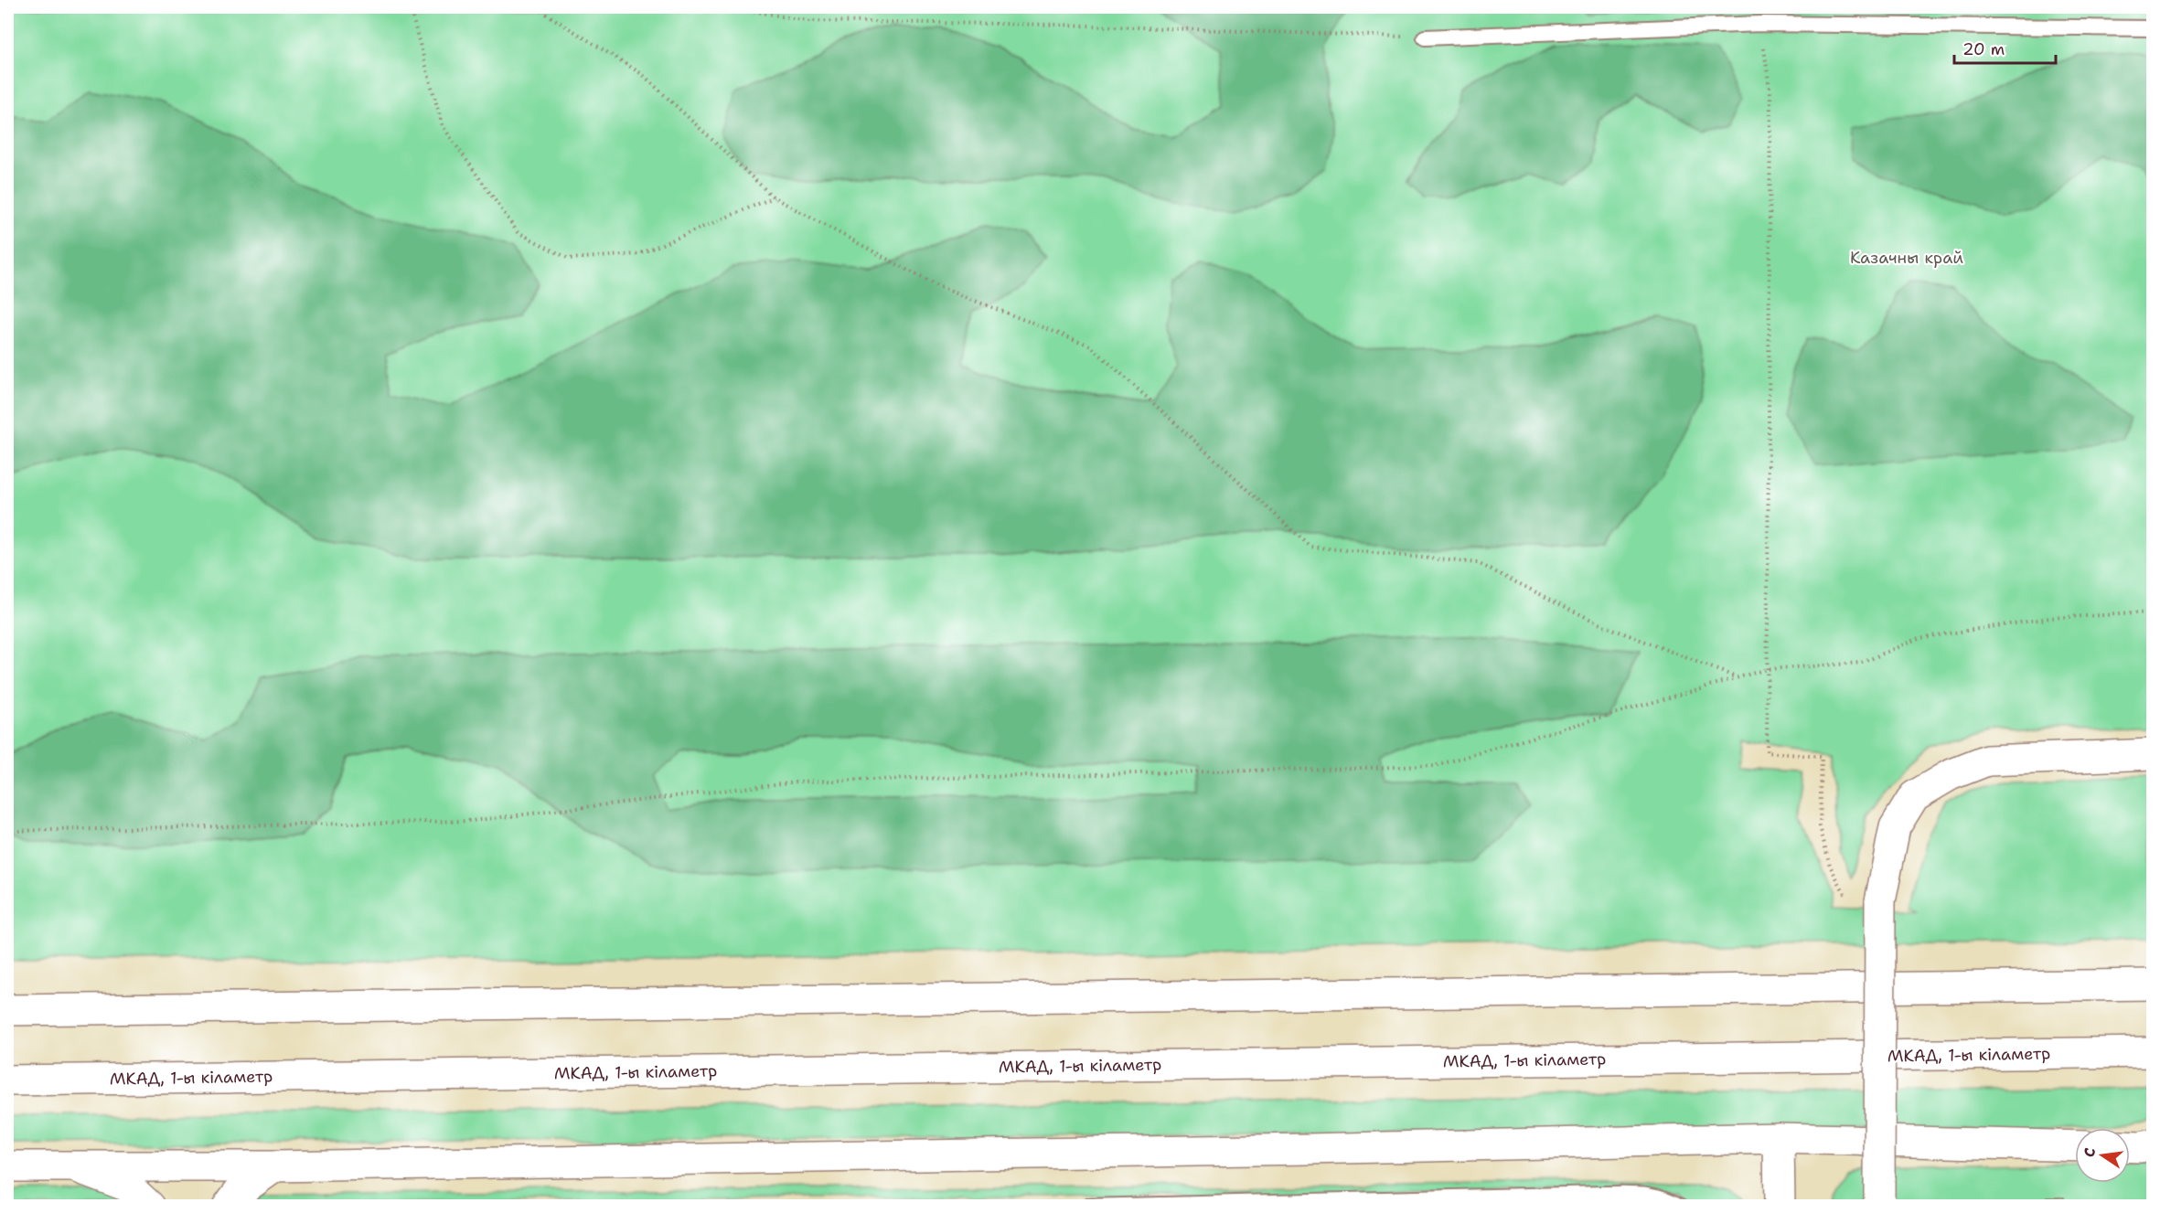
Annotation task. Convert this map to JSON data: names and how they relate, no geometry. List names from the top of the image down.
{
  "streets": {
    "main road": ["МКАД, 1-ы кіламетр"]
  },
  "parks": ["Казачны край"],
  "scale_bar": "20 m",
  "north": "left"
}
